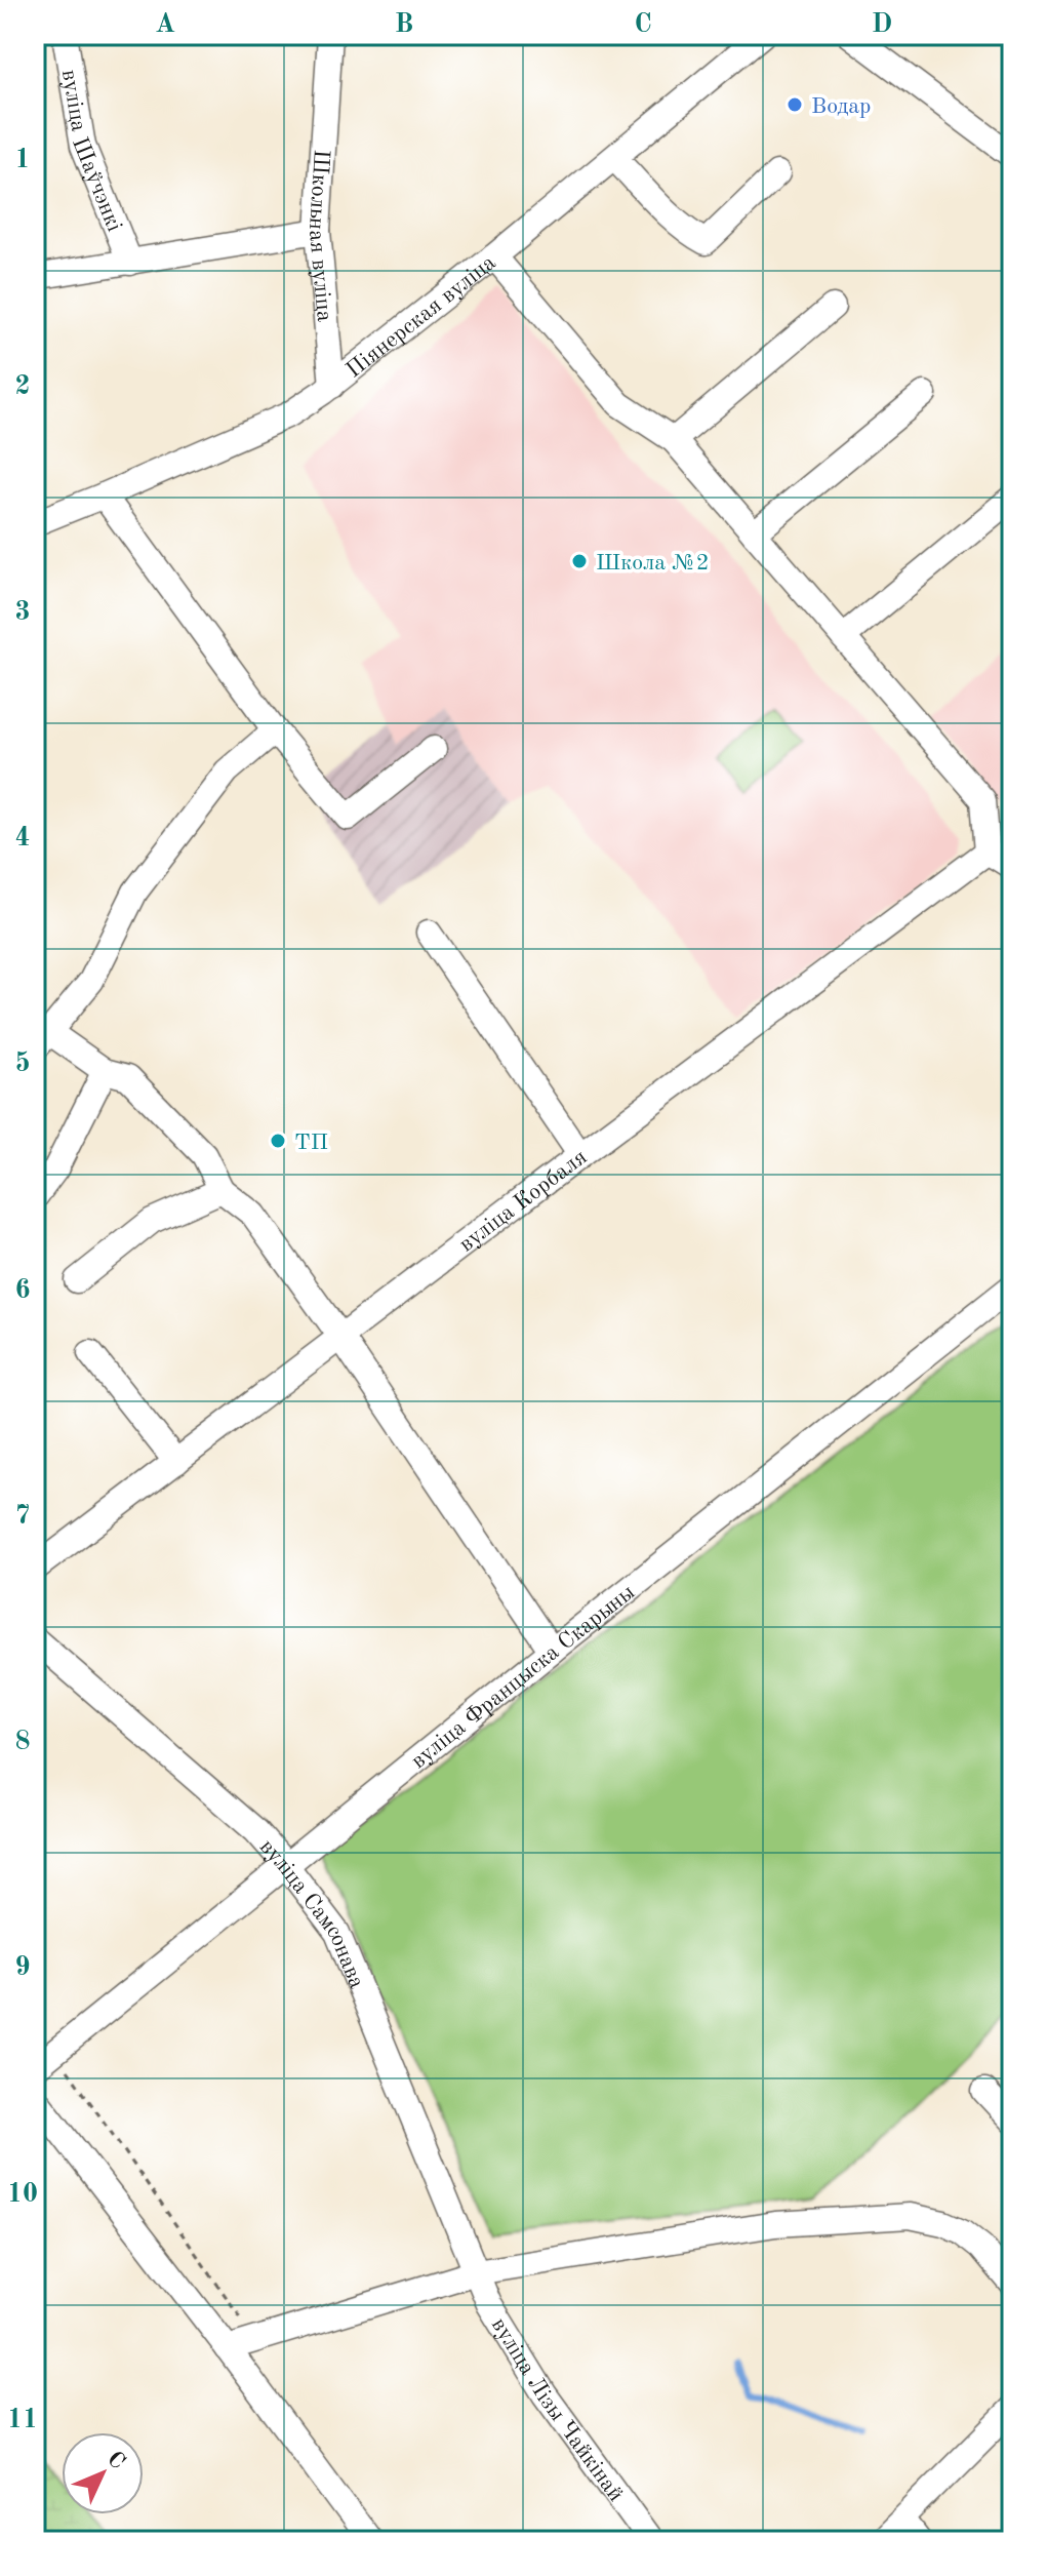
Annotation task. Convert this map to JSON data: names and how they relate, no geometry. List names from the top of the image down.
{
  "streets": {
    "street": [
      "вуліца Шаўчэнкі",
      "Школьная вуліца",
      "Піянерская вуліца",
      "вуліца Корбаля",
      "вуліца Францыска Скарыны",
      "вуліца Самсонава",
      "вуліца Лізы Чайкінай"
    ]
  },
  "crossings": [
    ["Школьная вуліца", "Піянерская вуліца"],
    ["вуліца Францыска Скарыны", "вуліца Самсонава"],
    ["вуліца Самсонава", "вуліца Лізы Чайкінай"]
  ],
  "places": ["Водар", "Школа №2", "ТП"],
  "north": "top right",
  "grid": {
    "columns": [
      "A",
      "B",
      "C",
      "D"
    ],
    "rows": [
      "1",
      "2",
      "3",
      "4",
      "5",
      "6",
      "7",
      "8",
      "9",
      "10",
      "11"
    ]
  }
}
